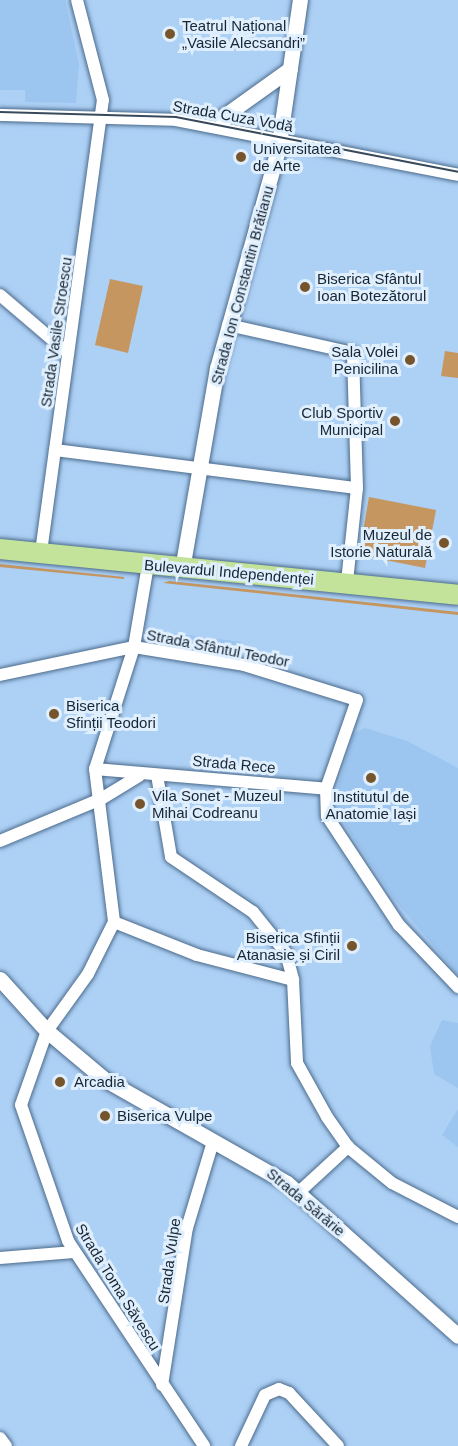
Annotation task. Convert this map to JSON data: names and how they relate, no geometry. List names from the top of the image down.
{
  "streets": {
    "main road": ["Bulevardul Independenței"],
    "street": [
      "Strada Cuza Vodă",
      "Strada Ion Constantin Brătianu",
      "Strada Vasile Stroescu",
      "Strada Sfântul Teodor",
      "Strada Rece",
      "Strada Sărărie",
      "Strada Vulpe",
      "Strada Toma Săvescu"
    ]
  },
  "crossings": [
    ["Strada Cuza Vodă", "Strada Ion Constantin Brătianu"],
    ["Strada Cuza Vodă", "Strada Vasile Stroescu"],
    ["Strada Ion Constantin Brătianu", "Bulevardul Independenței"],
    ["Strada Vasile Stroescu", "Bulevardul Independenței"],
    ["Strada Sfântul Teodor", "Strada Rece"],
    ["Strada Sărărie", "Strada Vulpe"],
    ["Strada Sărărie", "Strada Toma Săvescu"],
    ["Strada Vulpe", "Strada Toma Săvescu"]
  ],
  "places": [
    "Teatrul Național „Vasile Alecsandri”",
    "Universitatea de Arte",
    "Biserica Sfântul Ioan Botezătorul",
    "Sala Volei Penicilina",
    "Club Sportiv Municipal",
    "Muzeul de Istorie Naturală",
    "Biserica Sfinții Teodori",
    "Institutul de Anatomie Iași",
    "Vila Sonet - Muzeul Mihai Codreanu",
    "Biserica Sfinții Atanasie și Ciril",
    "Arcadia",
    "Biserica Vulpe"
  ]
}
